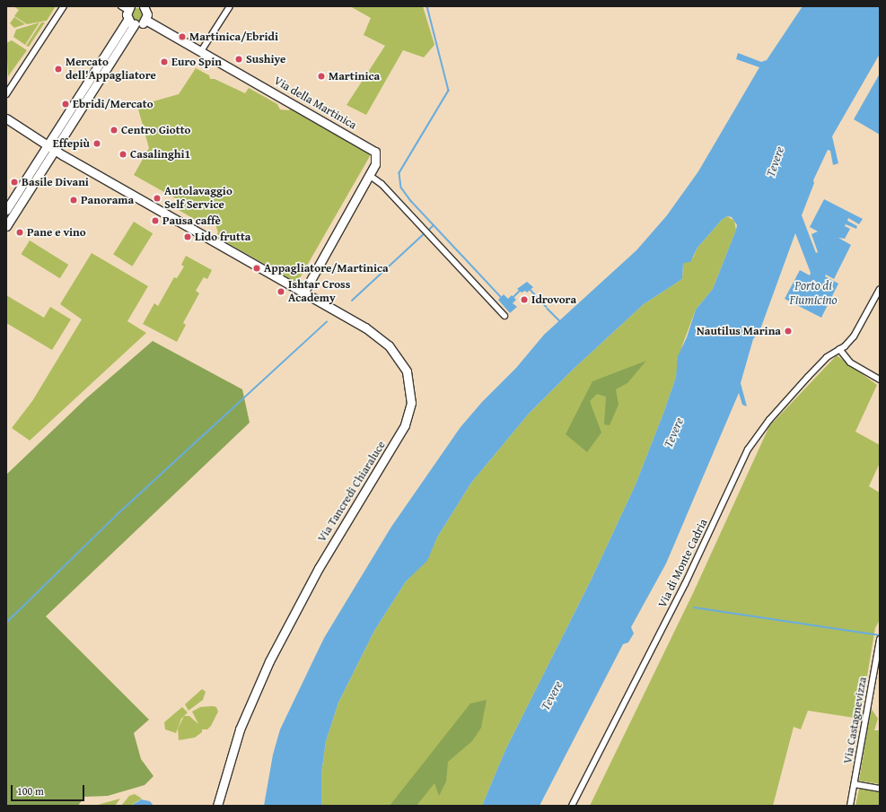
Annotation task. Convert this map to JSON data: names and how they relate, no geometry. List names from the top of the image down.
{
  "streets": {
    "street": [
      "Via della Martinica",
      "Via Tancredi Chiaraluce",
      "Via di Monte Cadria",
      "Via Castagnevizza"
    ]
  },
  "crossings": [
    ["Via della Martinica", "Via Tancredi Chiaraluce"]
  ],
  "water": ["Tevere", "Porto di Fiumicino"],
  "places": [
    "Martinica/Ebridi",
    "Sushiye",
    "Euro Spin",
    "Mercato dell'Appagliatore",
    "Martinica",
    "Ebridi/Mercato",
    "Centro Giotto",
    "Effepiù",
    "Casalinghi1",
    "Basile Divani",
    "Autolavaggio Self Service",
    "Panorama",
    "Pausa caffè",
    "Pane e vino",
    "Lido frutta",
    "Appagliatore/Martinica",
    "Ishtar Cross Academy",
    "Idrovora",
    "Nautilus Marina"
  ],
  "scale_bar": "100 m"
}
